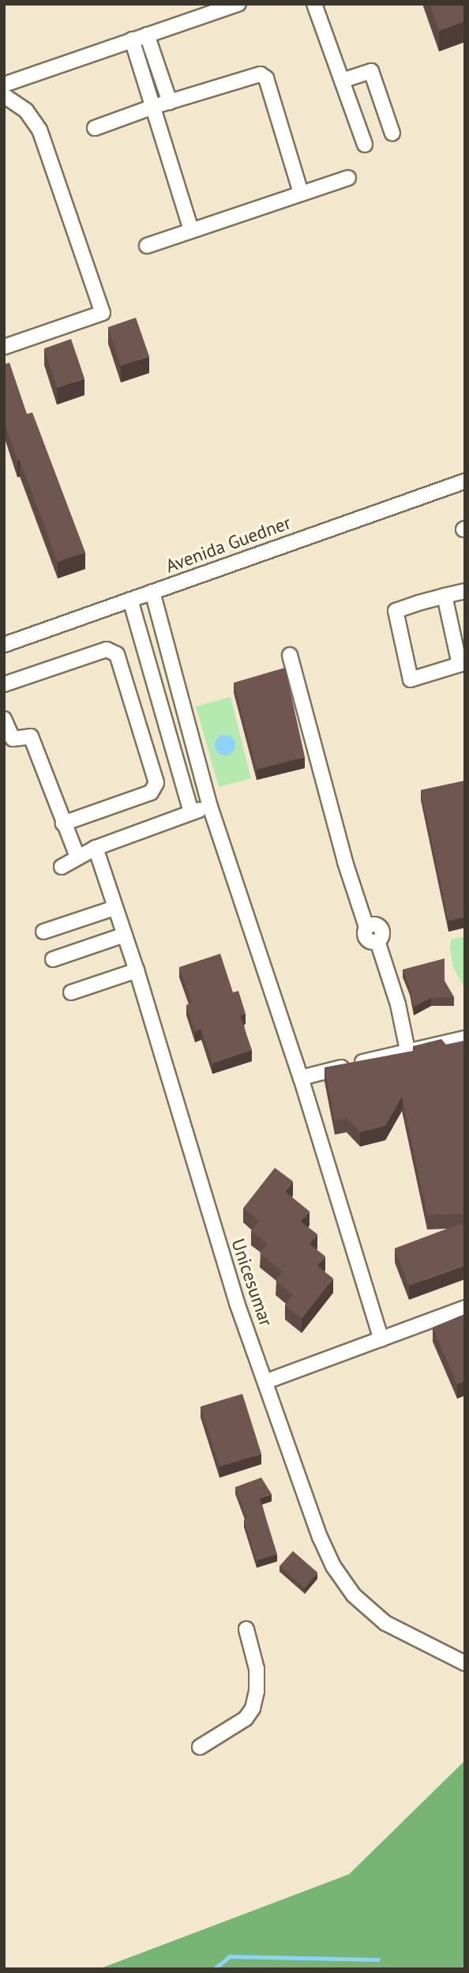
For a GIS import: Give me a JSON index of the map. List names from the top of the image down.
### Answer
{
  "streets": {
    "street": ["Avenida Guedner", "Unicesumar"]
  }
}
